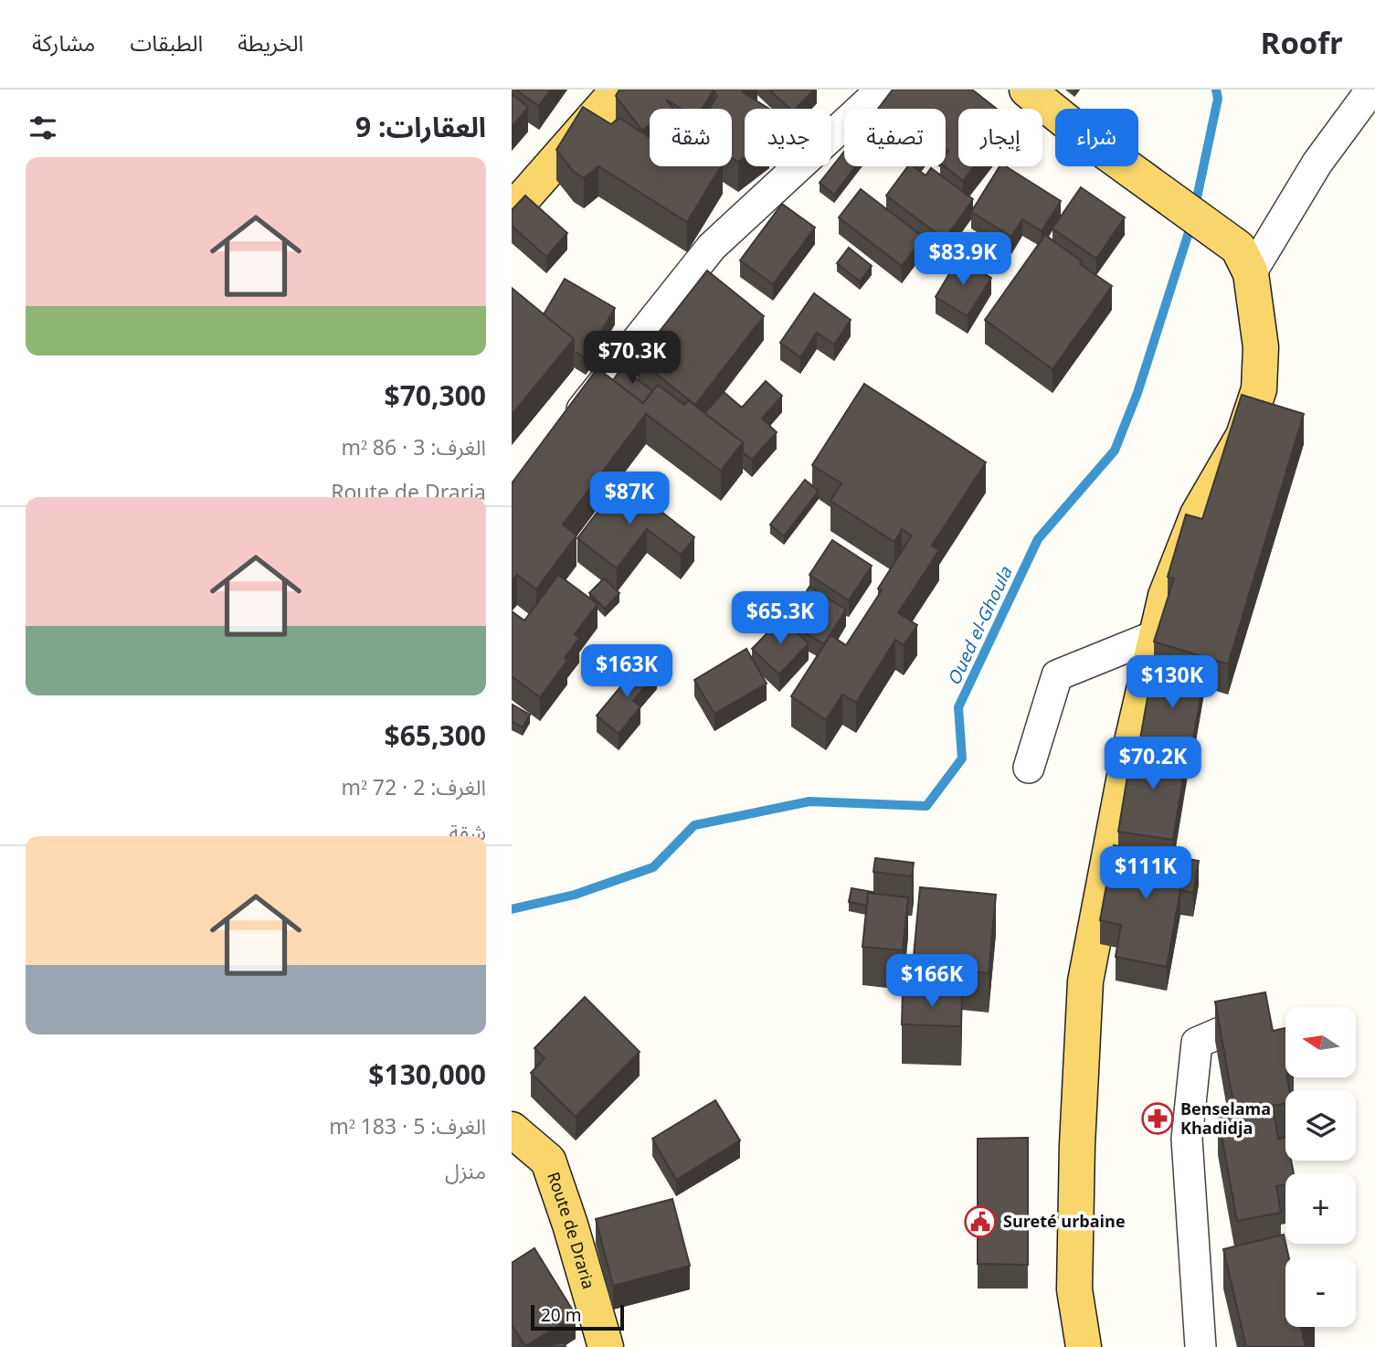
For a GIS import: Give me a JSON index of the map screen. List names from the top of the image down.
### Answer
{
  "streets": {
    "main road": ["Route de Draria"]
  },
  "water": ["Oued el-Ghoula"],
  "places": {
    "pharmacy": ["Benselama Khadidja"],
    "public building": ["Sureté urbaine"]
  },
  "scale_bar": "20 m",
  "north": "left",
  "page": {
    "header": "Roofr",
    "nav": ["الخريطة", "الطبقات", "مشاركة"],
    "heading": "العقارات: 9",
    "chip": [
      "شراء",
      "إيجار",
      "تصفية",
      "جديد",
      "شقة"
    ],
    "list": [
      {
        "name": "$70,300",
        "note": "الغرف: 3 · 86 m² · Route de Draria"
      },
      {
        "name": "$65,300",
        "note": "الغرف: 2 · 72 m² · شقة"
      },
      {
        "name": "$130,000",
        "note": "الغرف: 5 · 183 m² · منزل"
      }
    ],
    "price": [
      "$83.9K",
      "$70.3K",
      "$87K",
      "$65.3K",
      "$163K",
      "$130K",
      "$70.2K",
      "$111K",
      "$166K"
    ],
    "map_buttons": ["+", "−"],
    "scale": "20 m"
  }
}
